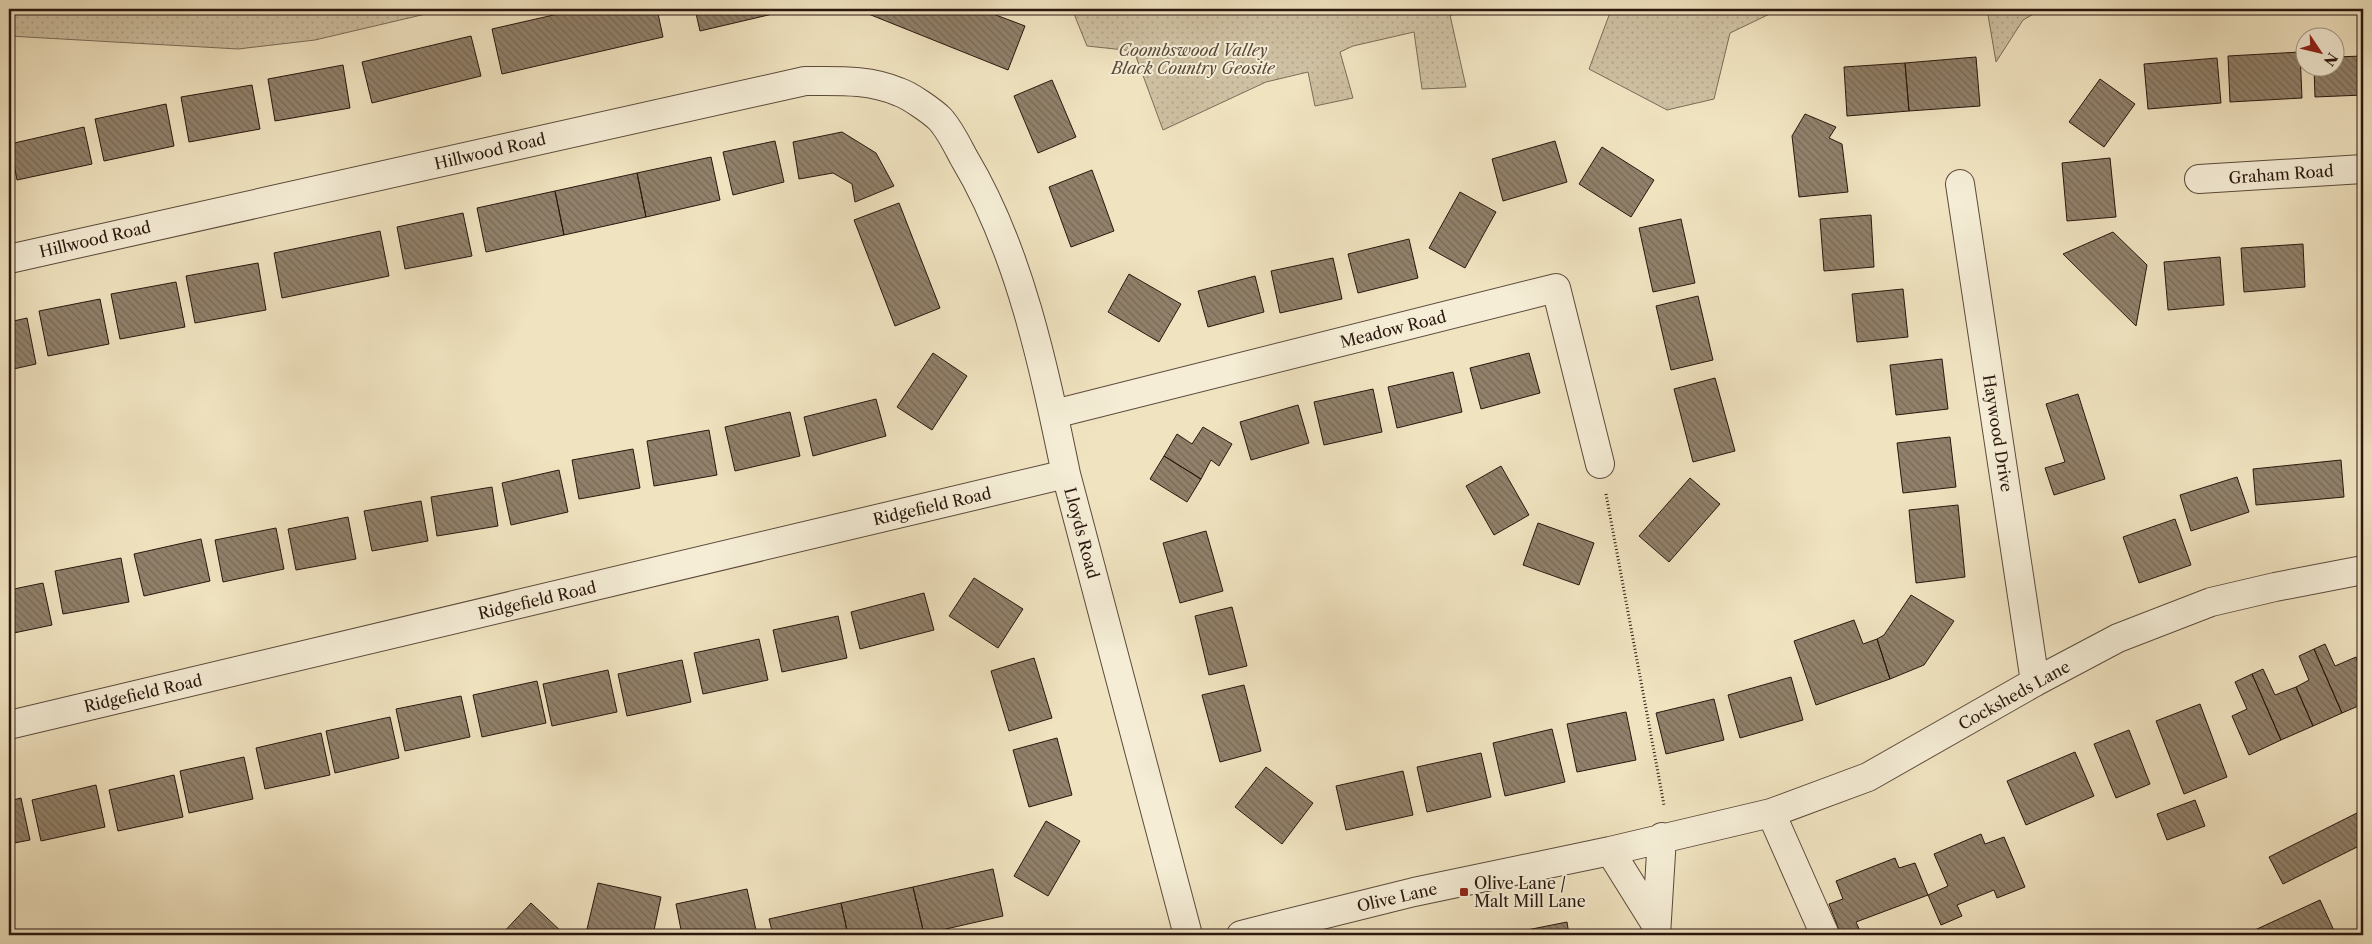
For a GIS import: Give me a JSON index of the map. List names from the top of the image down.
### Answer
{
  "streets": {
    "street": [
      "Hillwood Road",
      "Graham Road",
      "Meadow Road",
      "Haywood Drive",
      "Ridgefield Road",
      "Lloyds Road",
      "Cocksheds Lane",
      "Olive Lane"
    ]
  },
  "crossings": [
    ["Hillwood Road", "Lloyds Road"],
    ["Meadow Road", "Lloyds Road"],
    ["Haywood Drive", "Cocksheds Lane"],
    ["Ridgefield Road", "Lloyds Road"],
    ["Cocksheds Lane", "Olive Lane"]
  ],
  "parks": ["Coombswood Valley Black Country Geosite"],
  "places": {
    "transit": ["Olive Lane / Malt Mill Lane"]
  },
  "north": "bottom right"
}
